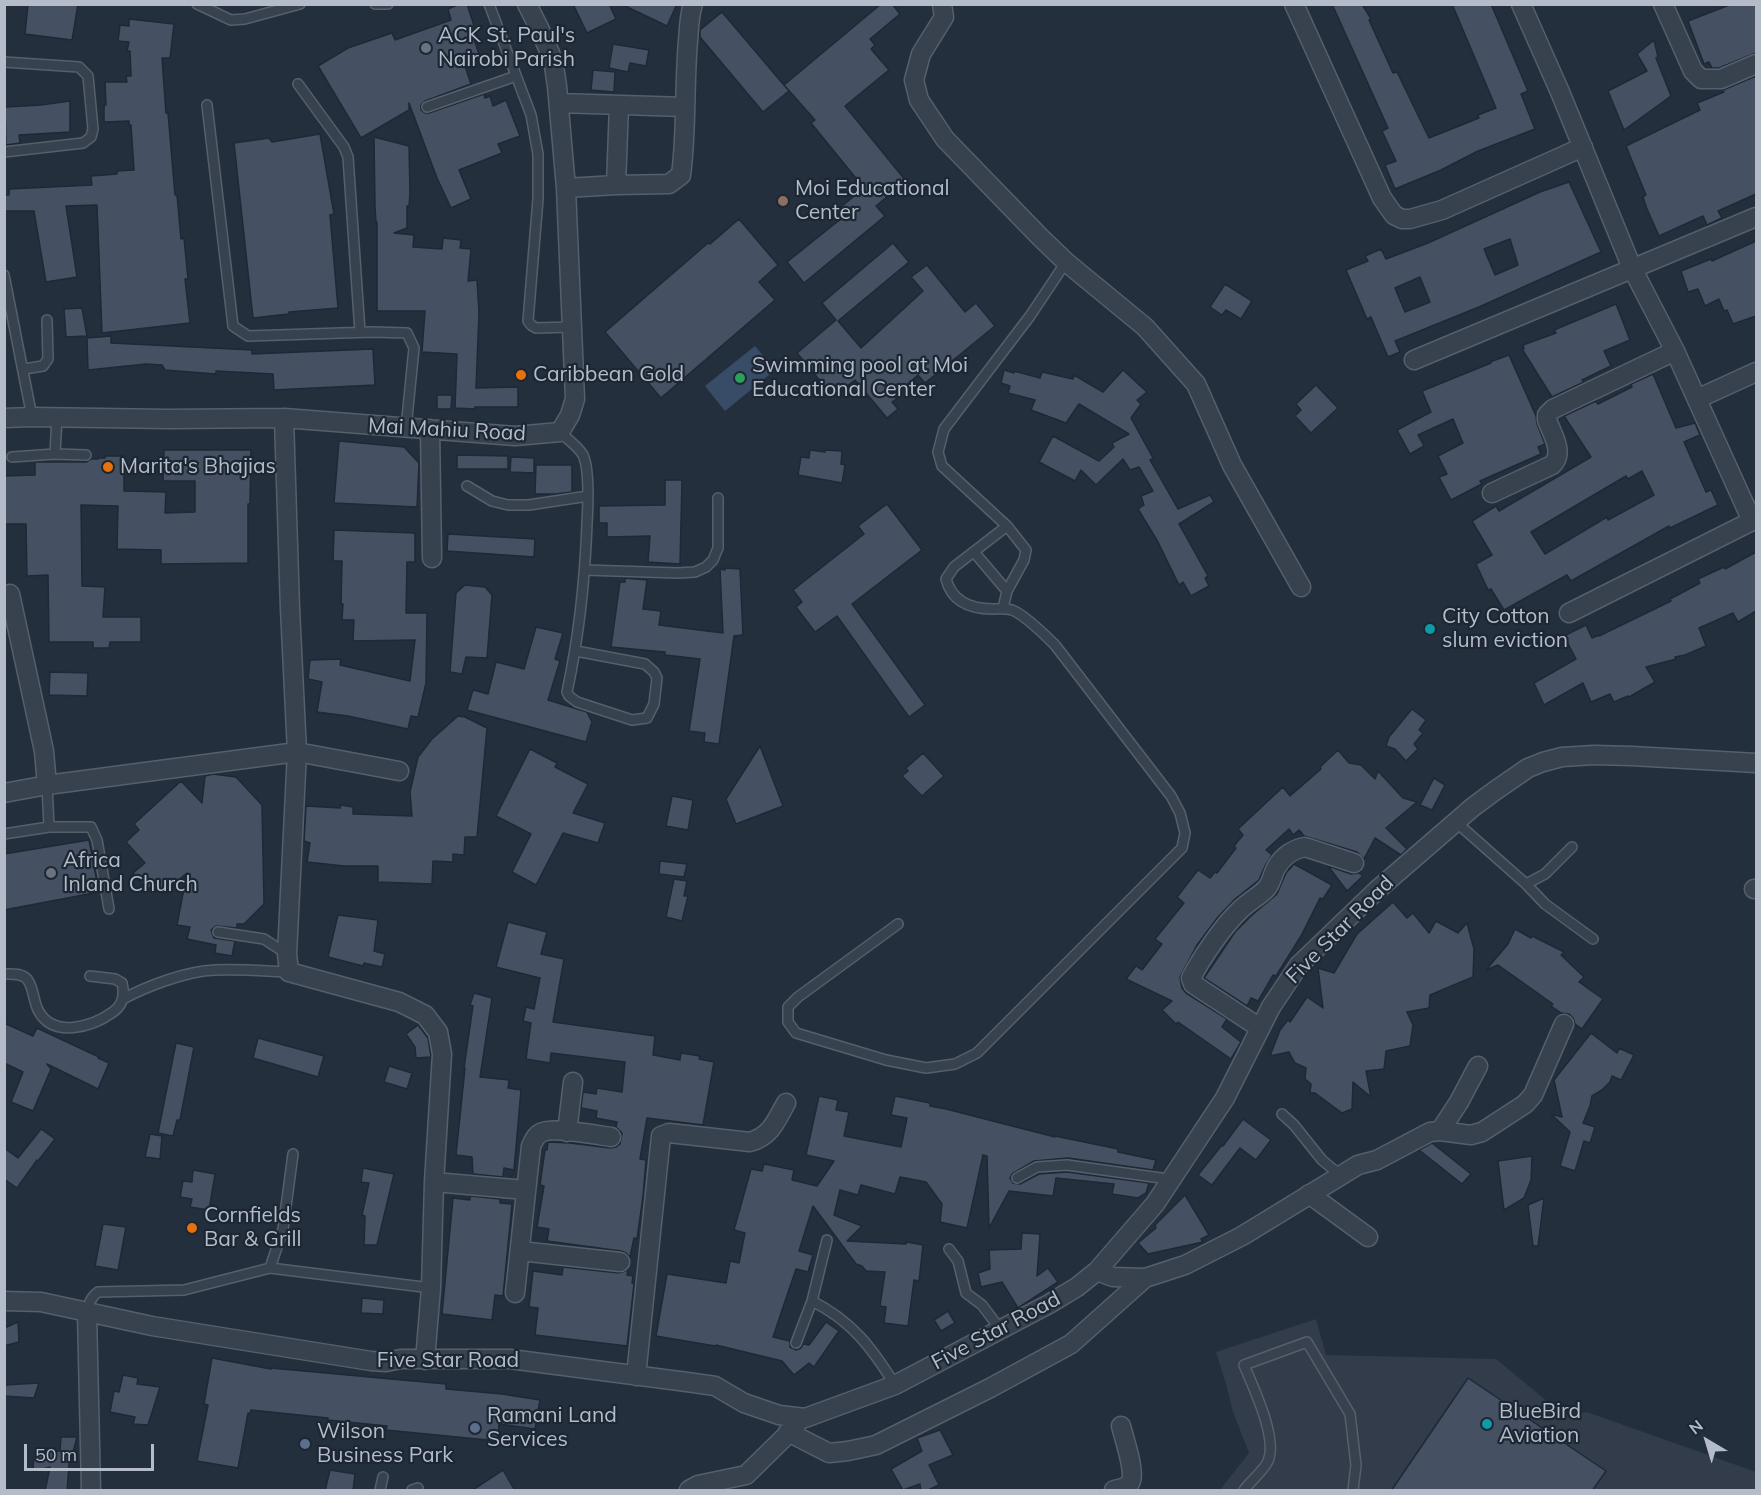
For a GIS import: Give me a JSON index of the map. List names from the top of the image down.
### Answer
{
  "streets": {
    "street": ["Mai Mahiu Road", "Five Star Road"]
  },
  "places": [
    "ACK St. Paul's Nairobi Parish",
    "Moi Educational Center",
    "Caribbean Gold",
    "Swimming pool at Moi Educational Center",
    "Marita's Bhajias",
    "City Cotton slum eviction",
    "Africa Inland Church",
    "Cornfields Bar & Grill",
    "BlueBird Aviation",
    "Ramani Land Services",
    "Wilson Business Park"
  ],
  "scale_bar": "50 m",
  "north": "top left"
}
